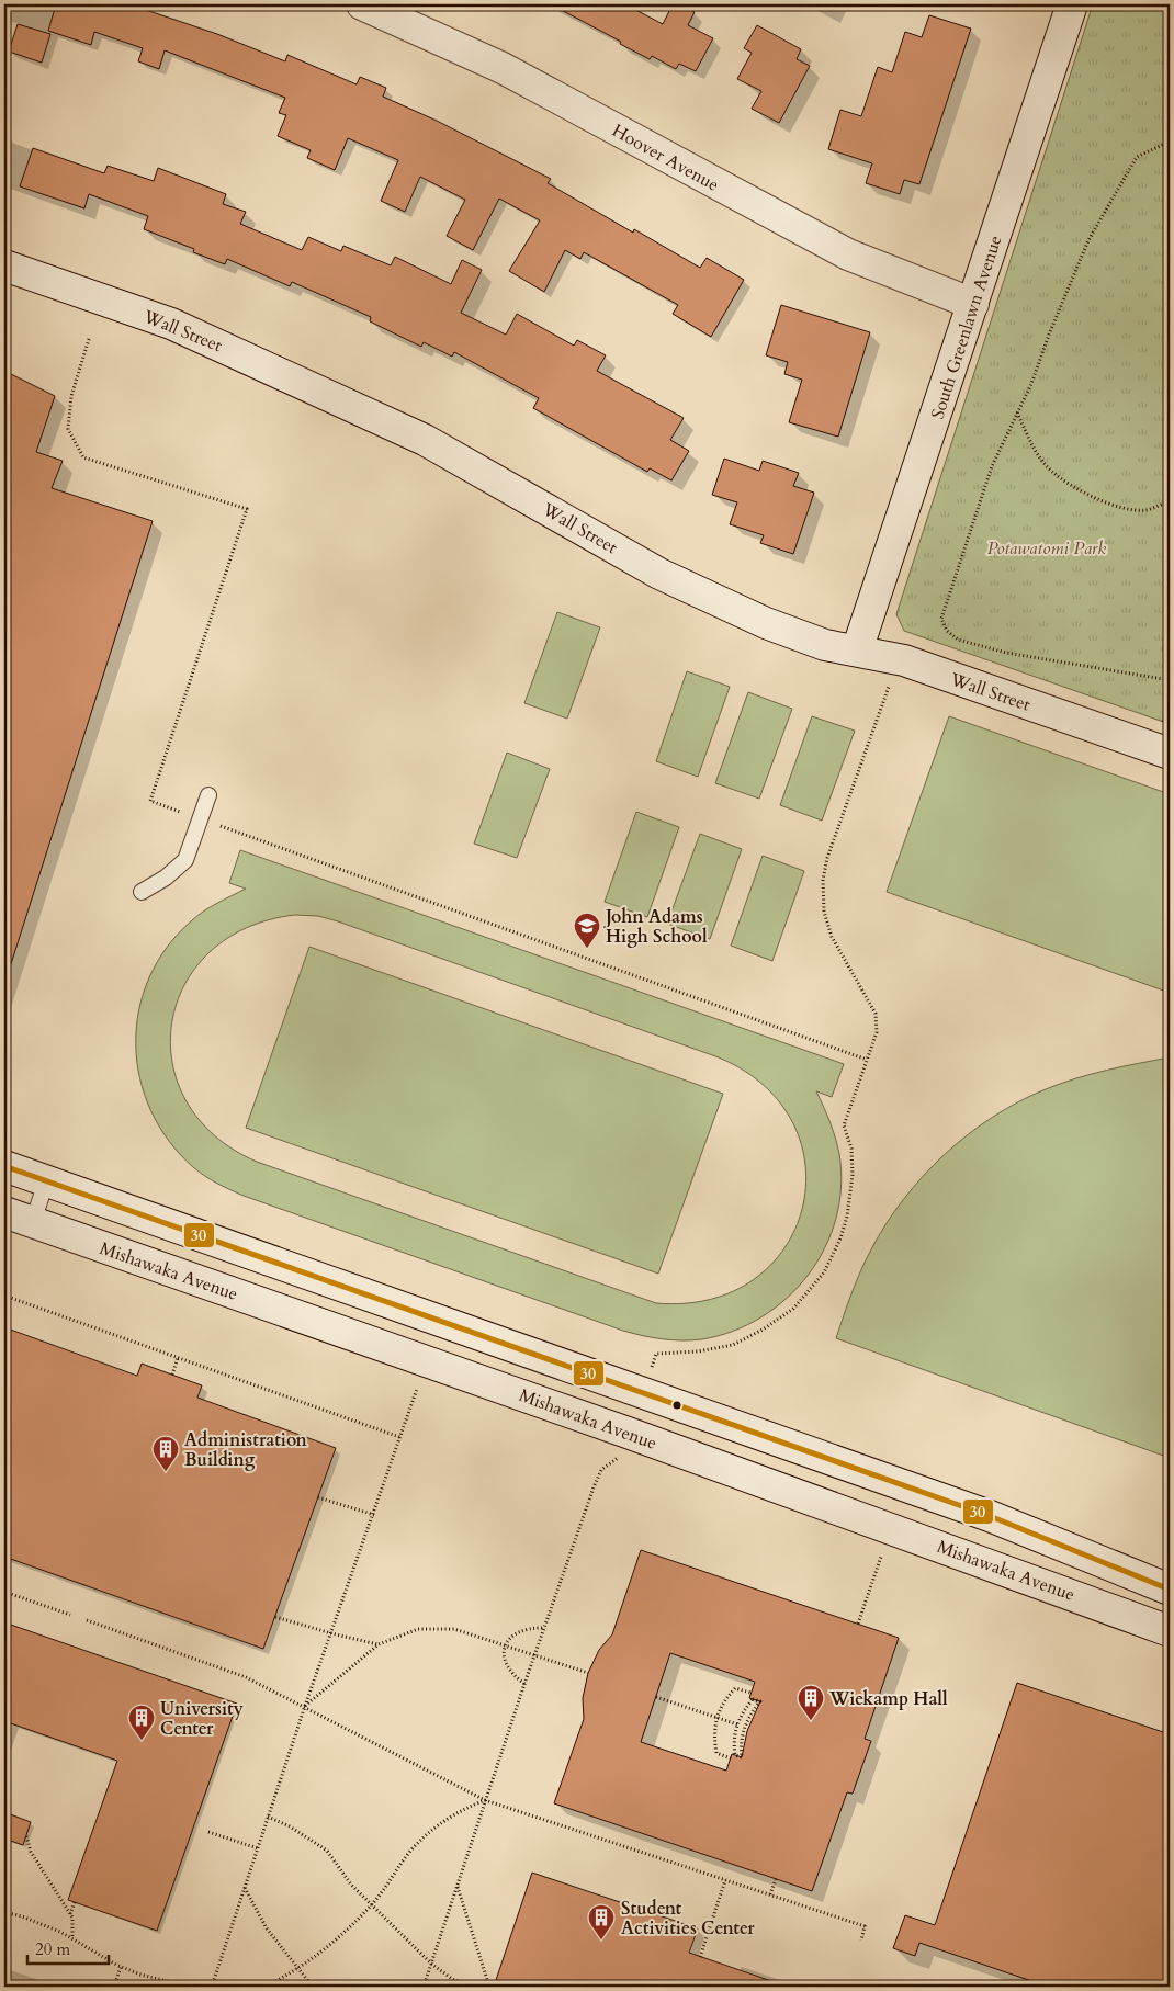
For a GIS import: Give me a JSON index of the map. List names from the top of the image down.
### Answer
{
  "streets": {
    "street": [
      "Hoover Avenue",
      "South Greenlawn Avenue",
      "Wall Street",
      "Mishawaka Avenue"
    ]
  },
  "crossings": [
    ["Hoover Avenue", "South Greenlawn Avenue"],
    ["South Greenlawn Avenue", "Wall Street"]
  ],
  "parks": ["Potawatomi Park"],
  "places": {
    "school or university": ["John Adams High School"],
    "building": [
      "Administration Building",
      "Wiekamp Hall",
      "University Center",
      "Student Activities Center"
    ]
  },
  "lines": ["transit line 30"],
  "scale_bar": "20 m"
}
